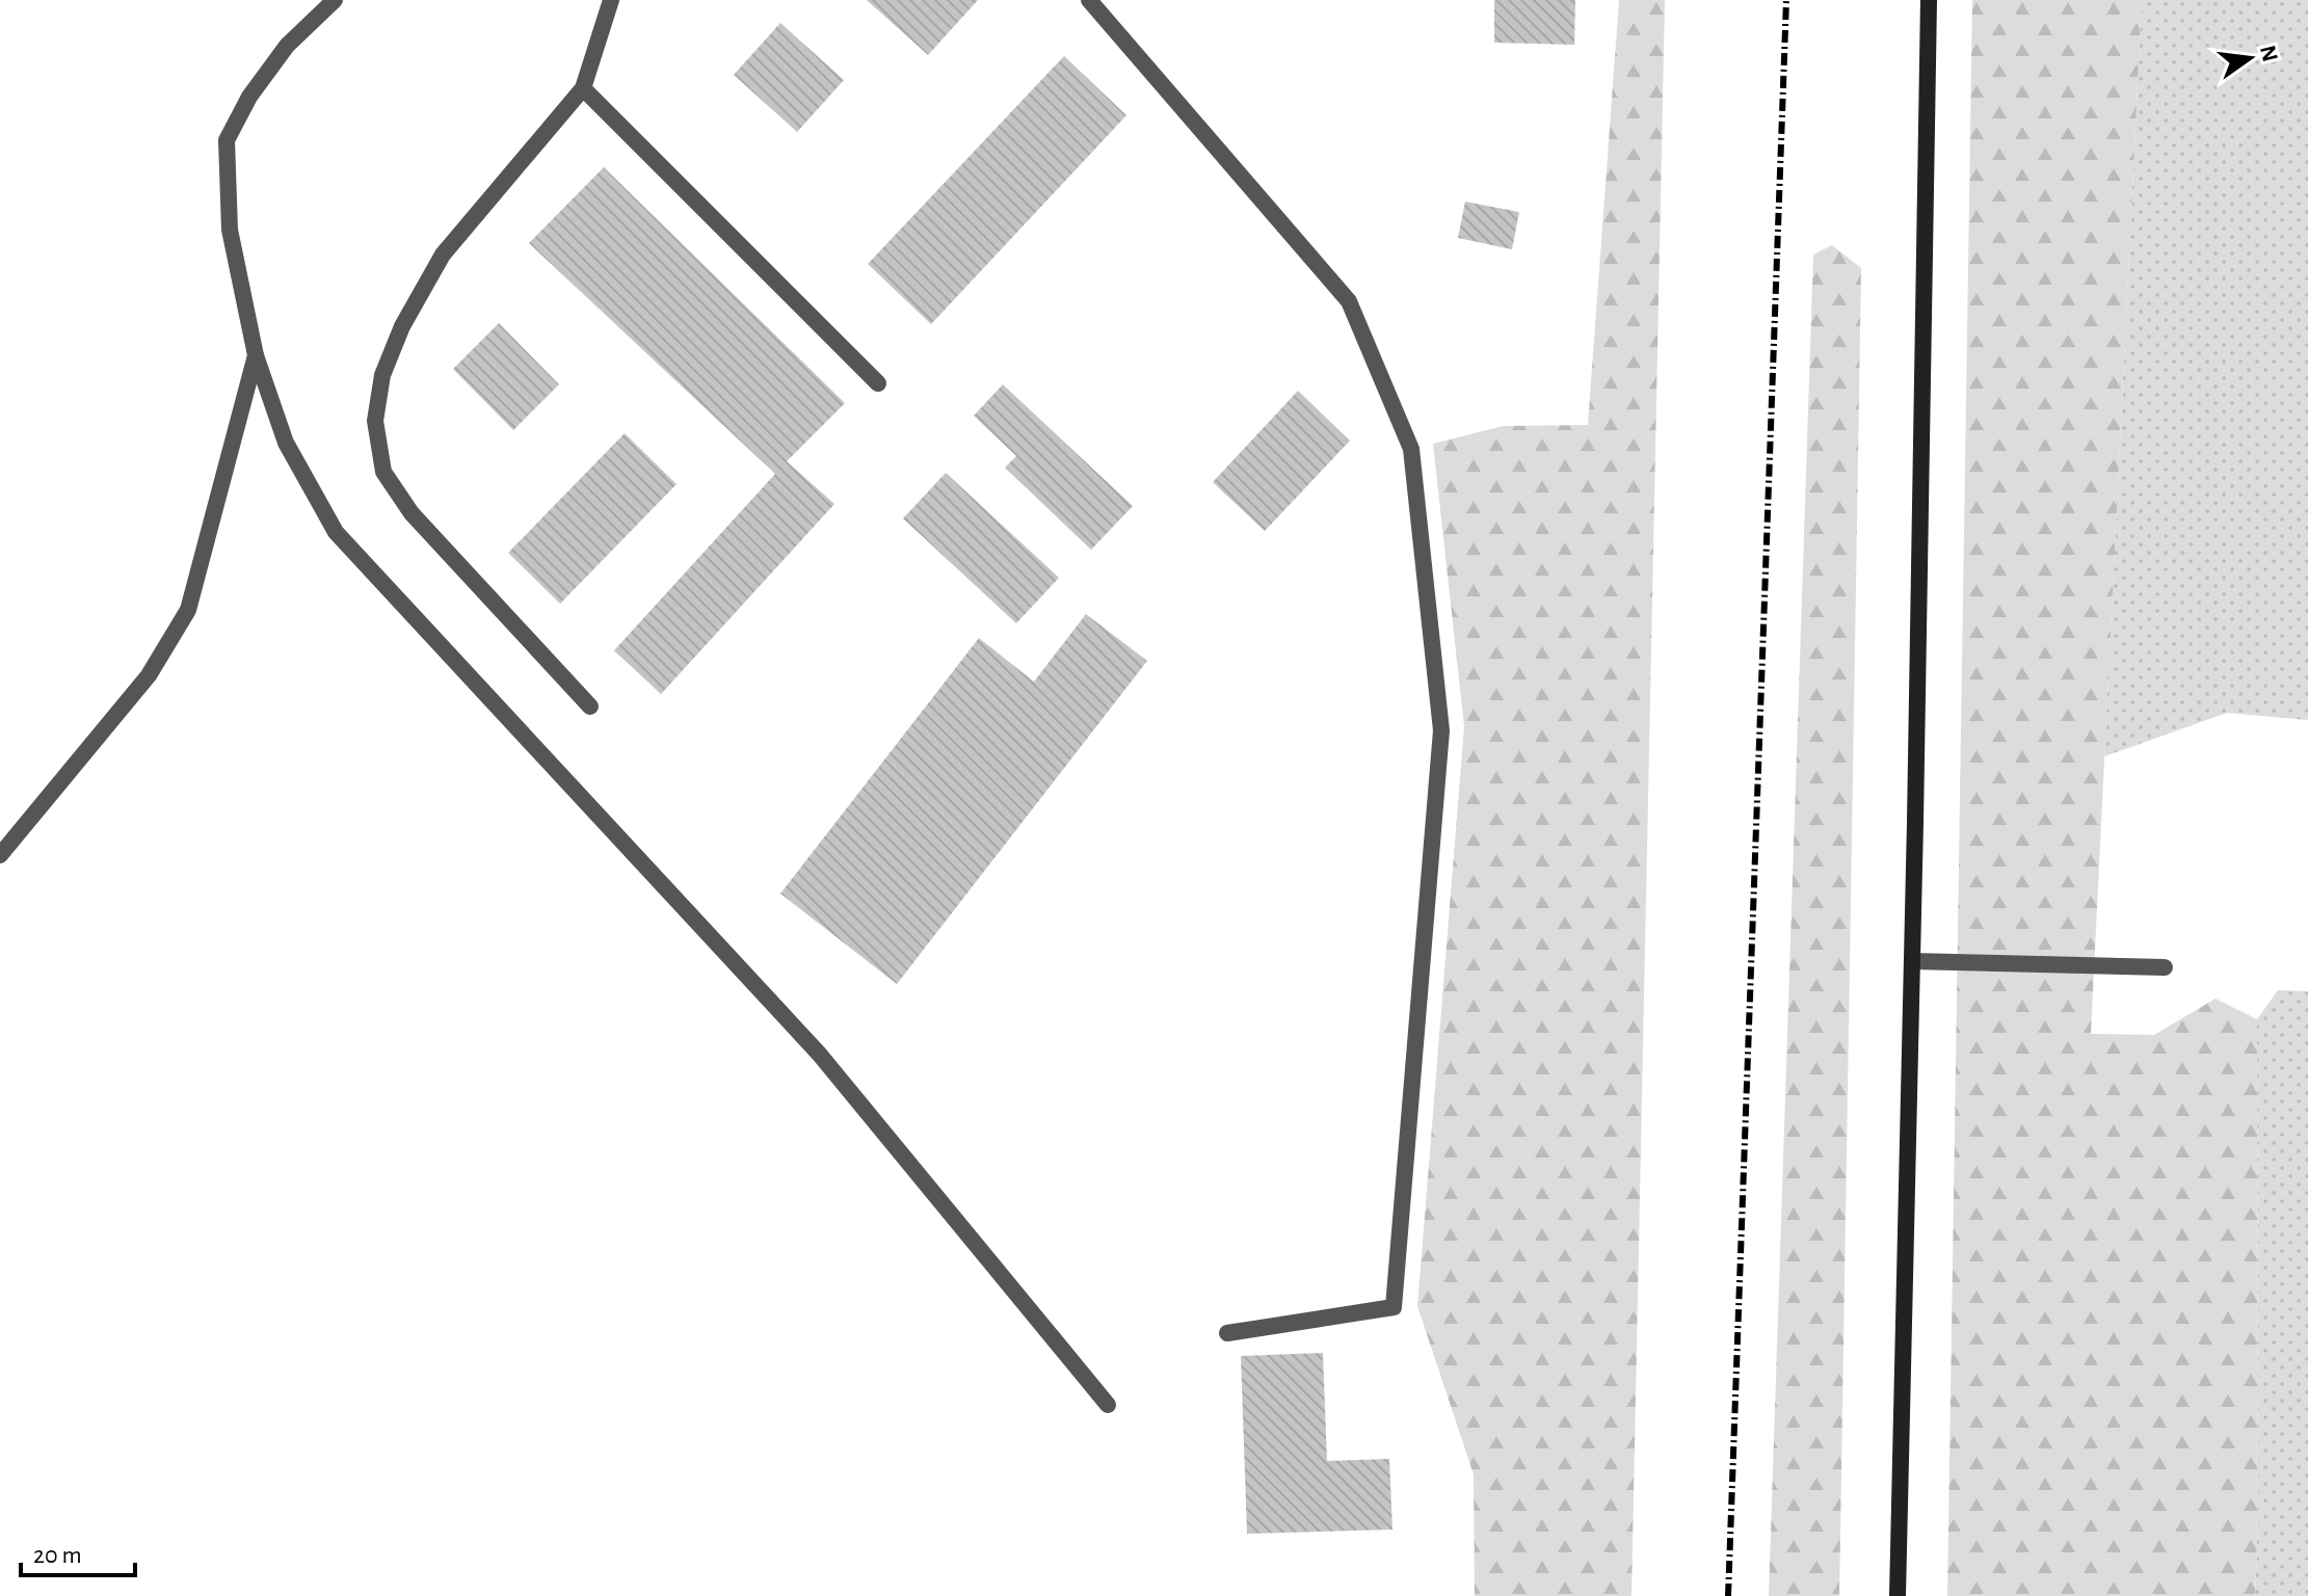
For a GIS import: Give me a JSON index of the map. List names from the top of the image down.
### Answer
{
  "scale_bar": "20 m",
  "north": "right"
}
